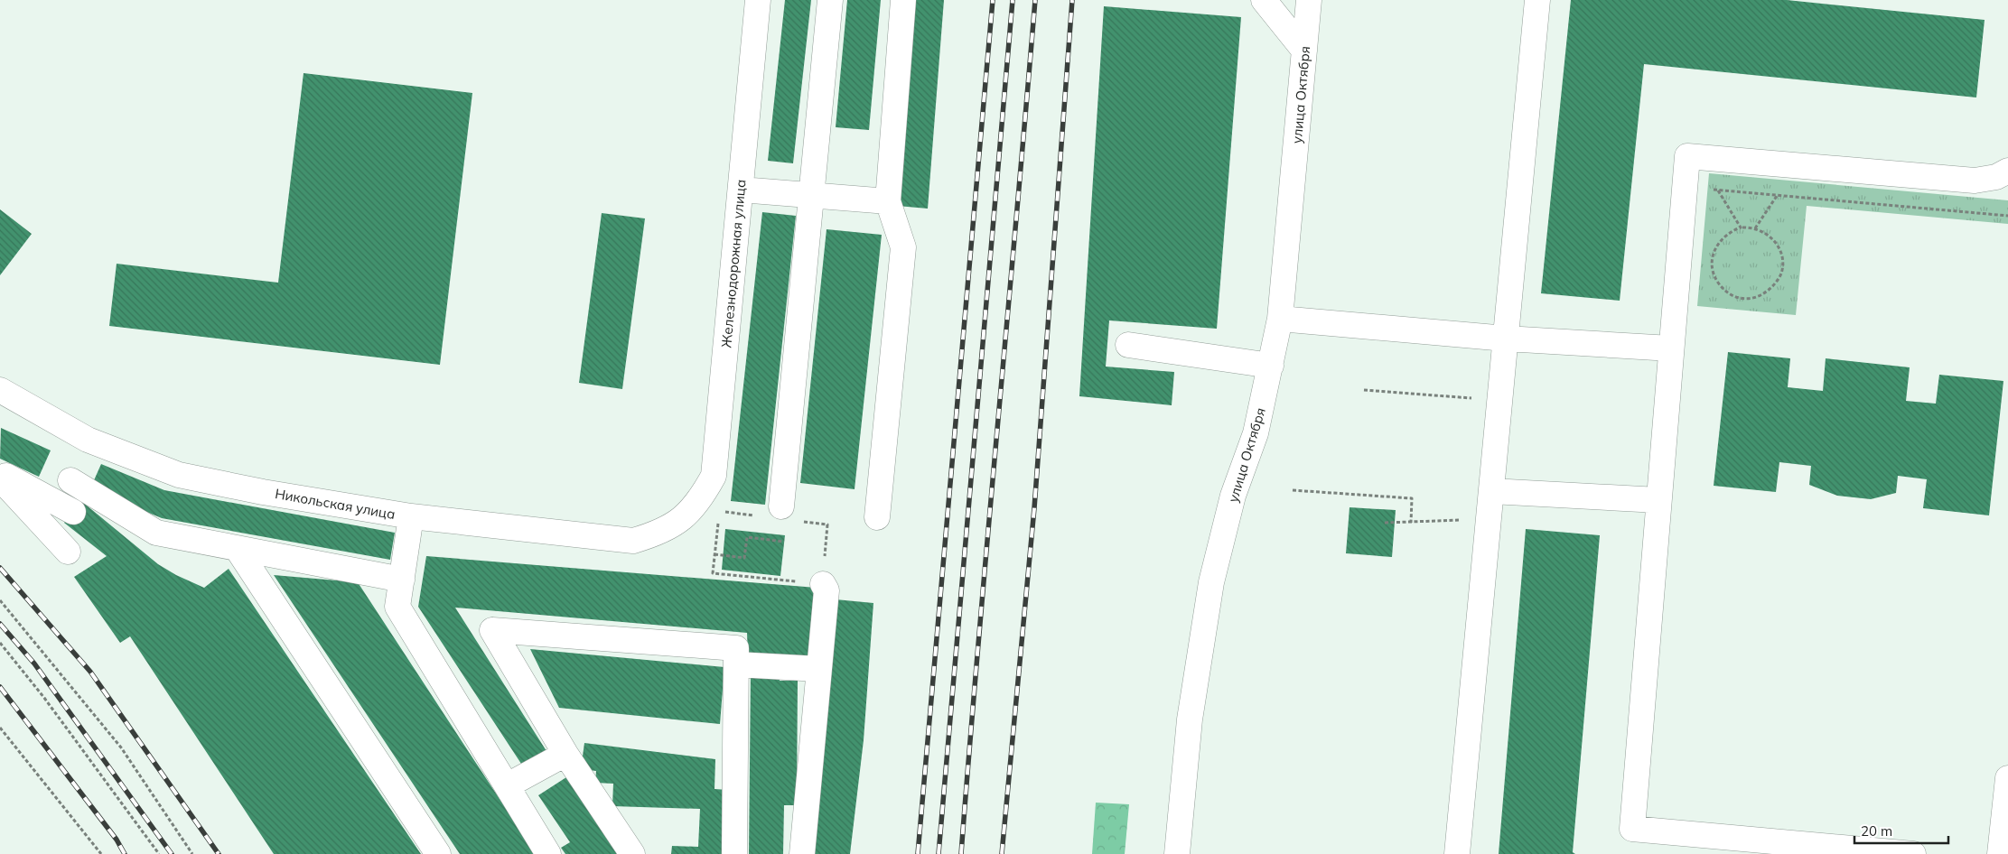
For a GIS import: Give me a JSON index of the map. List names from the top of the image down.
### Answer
{
  "streets": {
    "street": ["улица Октября", "Железнодорожная улица", "Никольская улица"]
  },
  "crossings": [
    ["Железнодорожная улица", "Никольская улица"]
  ],
  "scale_bar": "20 m"
}
